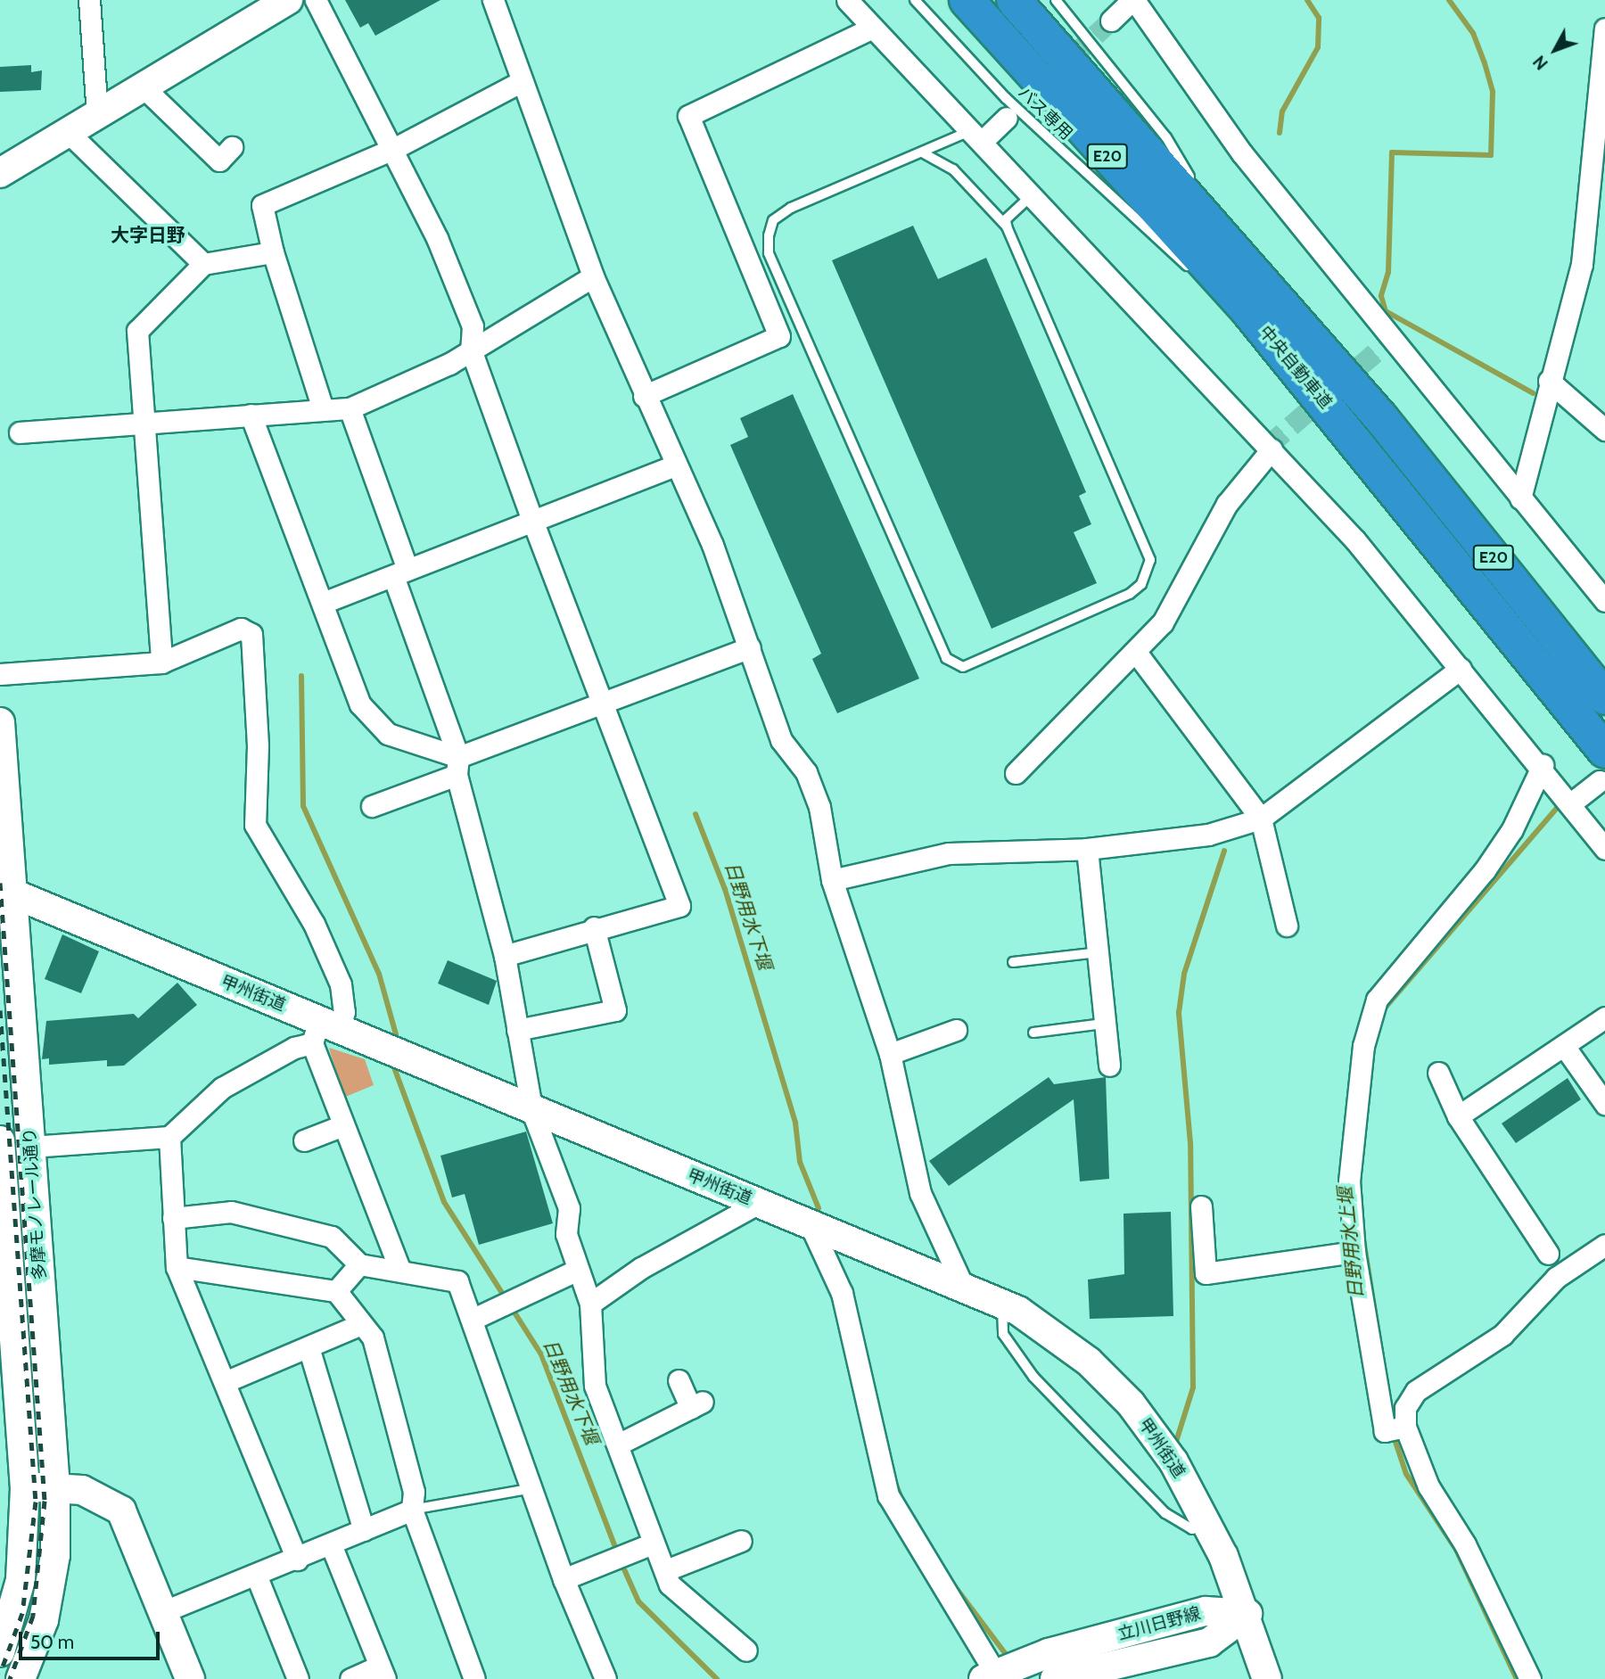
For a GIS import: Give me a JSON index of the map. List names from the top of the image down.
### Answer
{
  "streets": {
    "highway": ["E20", "中央自動車道"],
    "main road": ["甲州街道", "多摩モノレール通り", "立川日野線"],
    "lane": ["バス専用"]
  },
  "crossings": [
    ["バス専用", "中央自動車道"],
    ["甲州街道", "多摩モノレール通り"],
    ["甲州街道", "立川日野線"]
  ],
  "districts": ["大字日野"],
  "water": ["日野用水下堰", "日野用水上堰"],
  "scale_bar": "50 m",
  "north": "bottom left"
}
